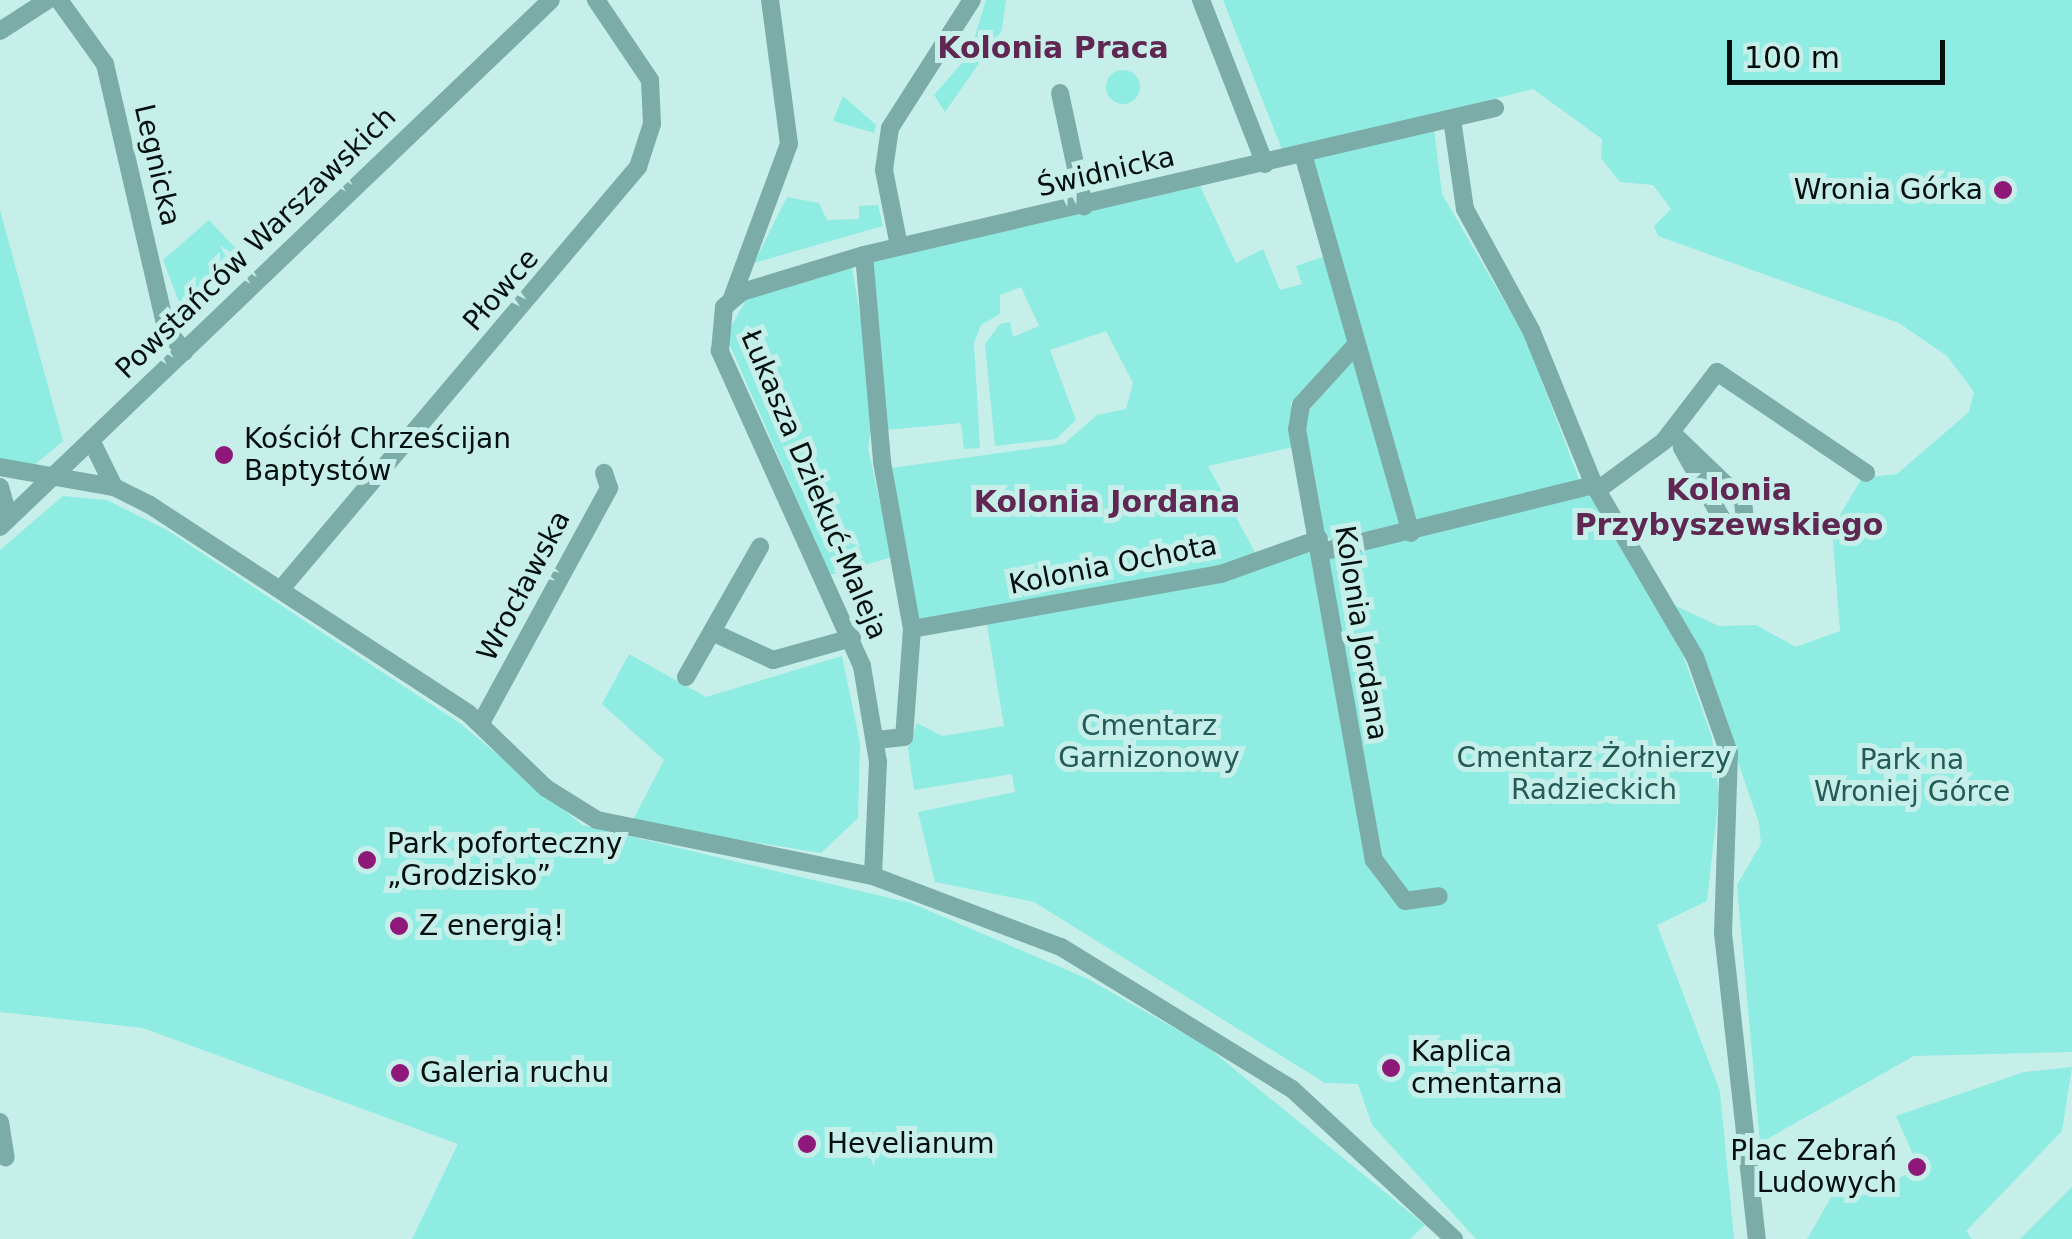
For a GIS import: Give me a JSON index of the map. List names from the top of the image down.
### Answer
{
  "streets": {
    "street": [
      "Legnicka",
      "Świdnicka",
      "Powstańców Warszawskich",
      "Płowce",
      "Łukasza Dziekuć-Maleja",
      "Kolonia Ochota",
      "Wrocławska",
      "Kolonia Jordana"
    ]
  },
  "crossings": [
    ["Legnicka", "Powstańców Warszawskich"],
    ["Świdnicka", "Łukasza Dziekuć-Maleja"],
    ["Kolonia Ochota", "Kolonia Jordana"]
  ],
  "districts": ["Kolonia Praca", "Kolonia Przybyszewskiego", "Kolonia Jordana"],
  "parks": ["Cmentarz Garnizonowy", "Cmentarz Żołnierzy Radzieckich", "Park na Wroniej Górce"],
  "places": [
    "Wronia Górka",
    "Kościół Chrześcijan Baptystów",
    "Park poforteczny „Grodzisko”",
    "Z energią!",
    "Kaplica cmentarna",
    "Galeria ruchu",
    "Hevelianum",
    "Plac Zebrań Ludowych"
  ],
  "scale_bar": "100 m"
}
